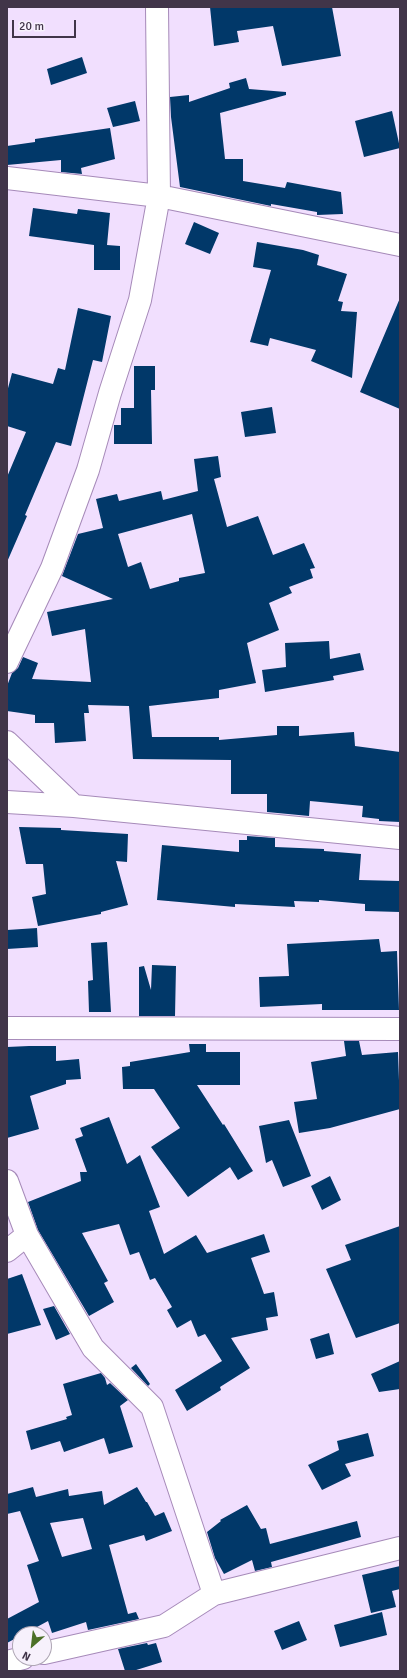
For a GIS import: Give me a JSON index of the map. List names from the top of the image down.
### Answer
{
  "scale_bar": "20 m",
  "north": "bottom left"
}
